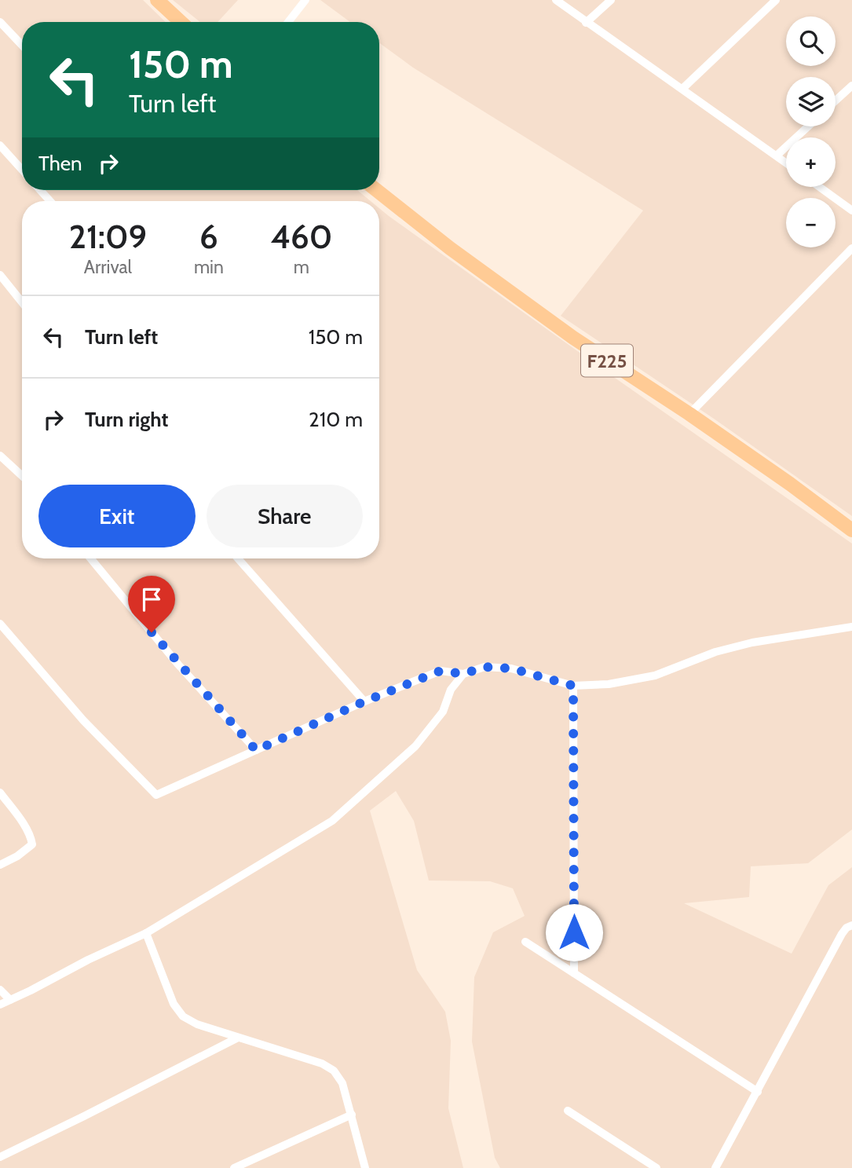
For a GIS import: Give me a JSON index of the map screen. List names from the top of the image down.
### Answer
{
  "streets": {
    "main road": ["F225"]
  },
  "page": {
    "map_buttons": ["+", "−"],
    "turn": ["150 m", "Turn left"],
    "then": "Then",
    "eta": [
      "21:09",
      "Arrival",
      "6",
      "min",
      "460",
      "m"
    ],
    "list": [
      {
        "name": "Turn left",
        "value": "150 m"
      },
      {
        "name": "Turn right",
        "value": "210 m"
      }
    ],
    "buttons": ["Exit", "Share"]
  }
}
